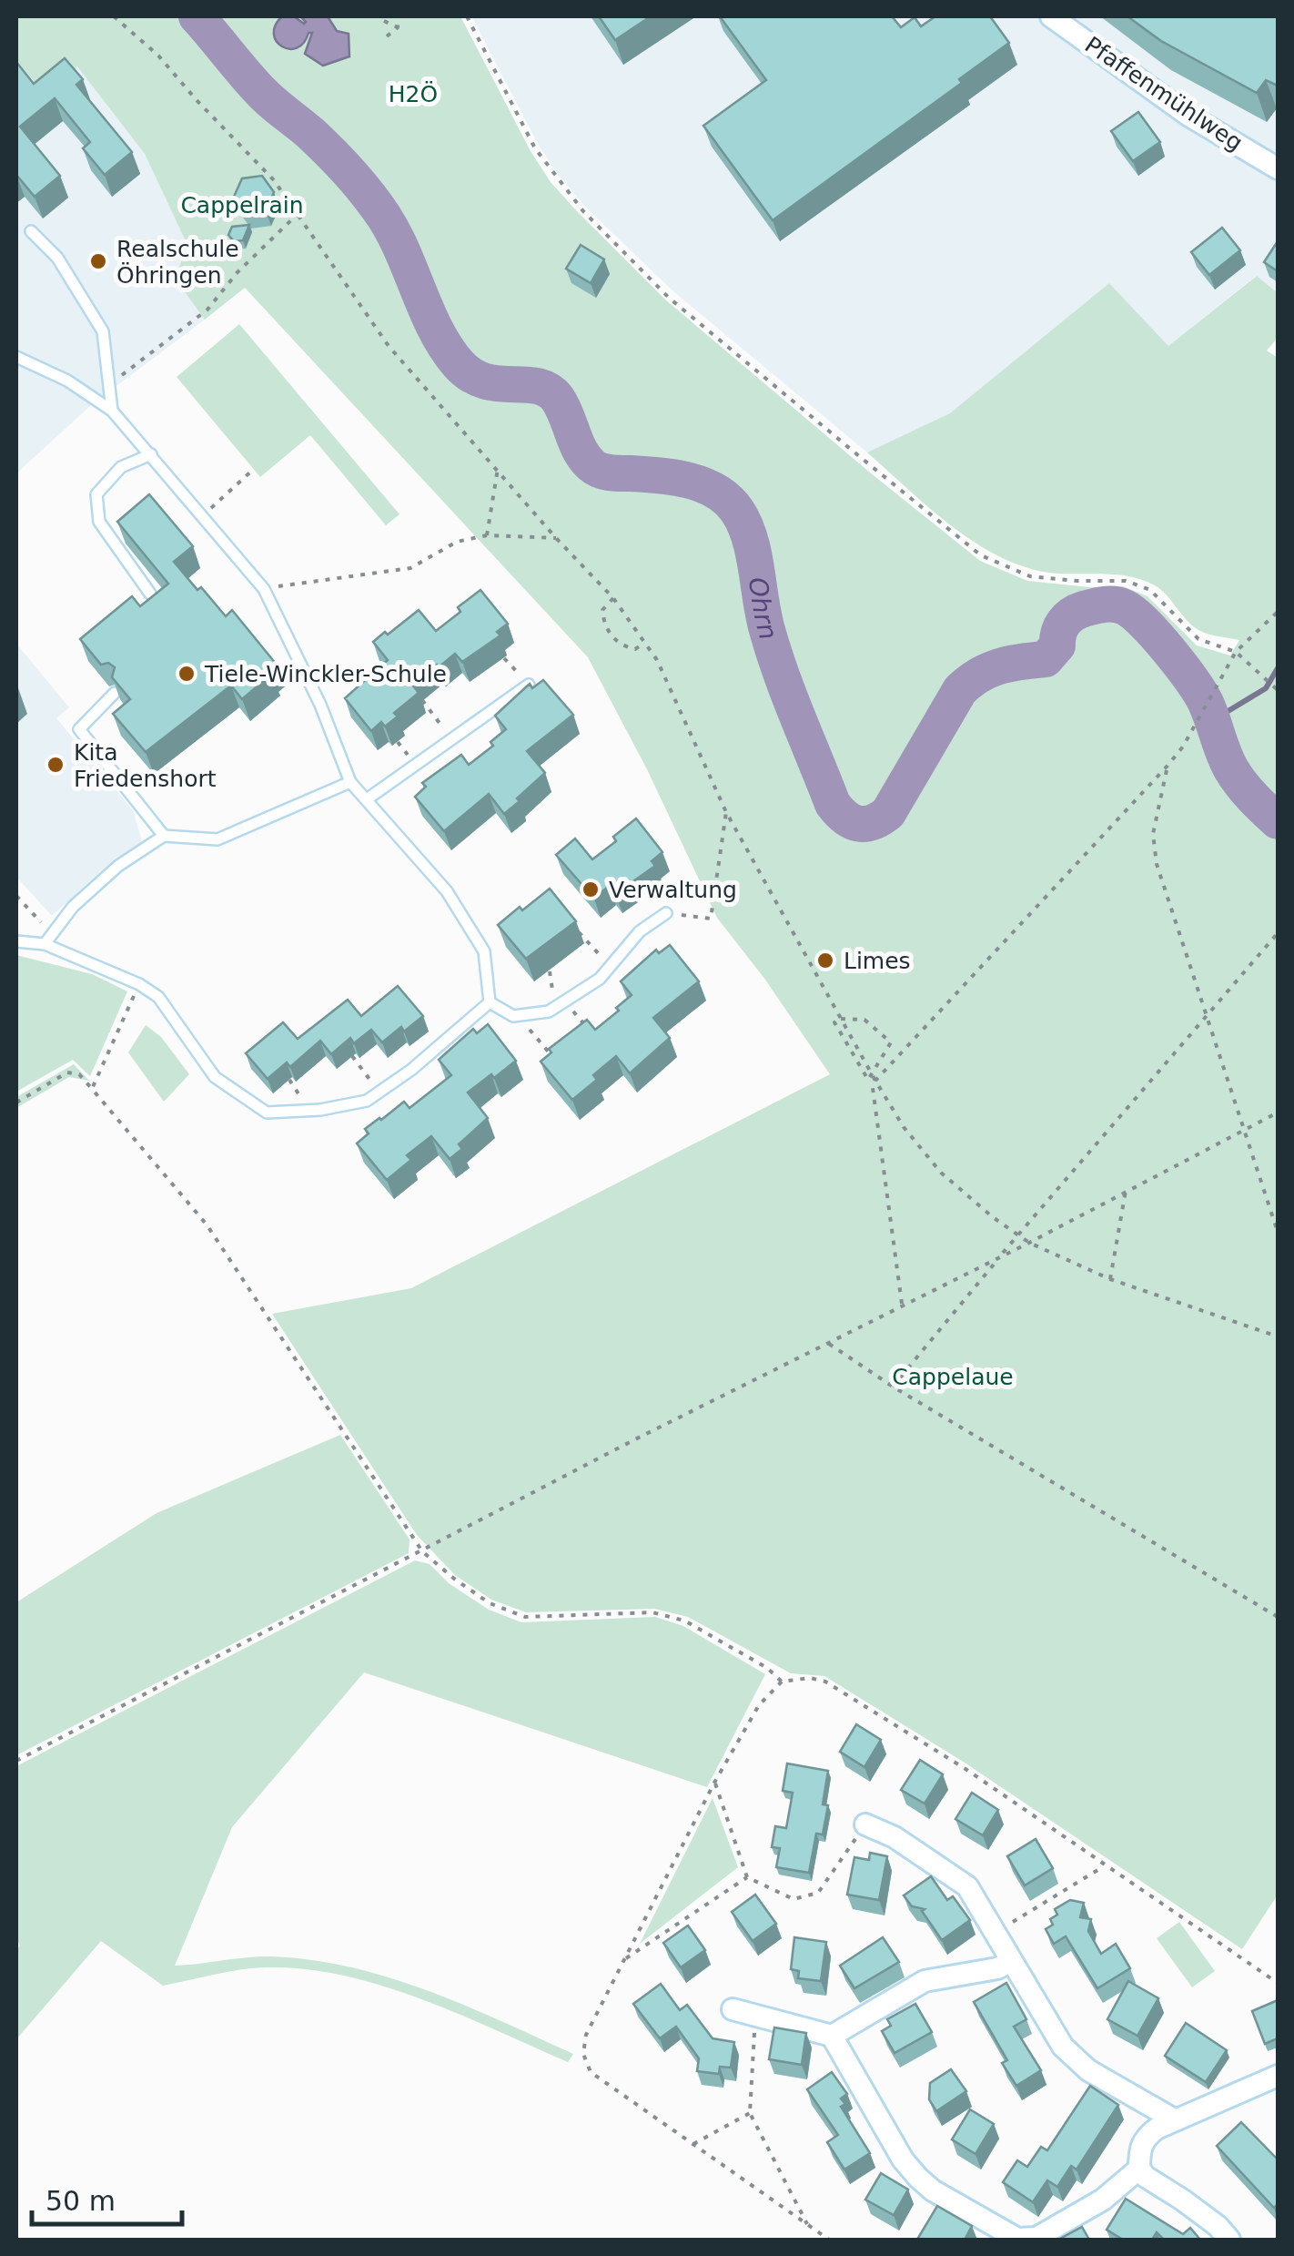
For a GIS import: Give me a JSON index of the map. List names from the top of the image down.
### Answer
{
  "streets": {
    "street": ["Pfaffenmühlweg"]
  },
  "water": ["Ohrn"],
  "parks": ["H2Ö", "Cappelrain", "Cappelaue"],
  "places": [
    "Realschule Öhringen",
    "Tiele-Winckler-Schule",
    "Kita Friedenshort",
    "Verwaltung",
    "Limes"
  ],
  "scale_bar": "50 m"
}
